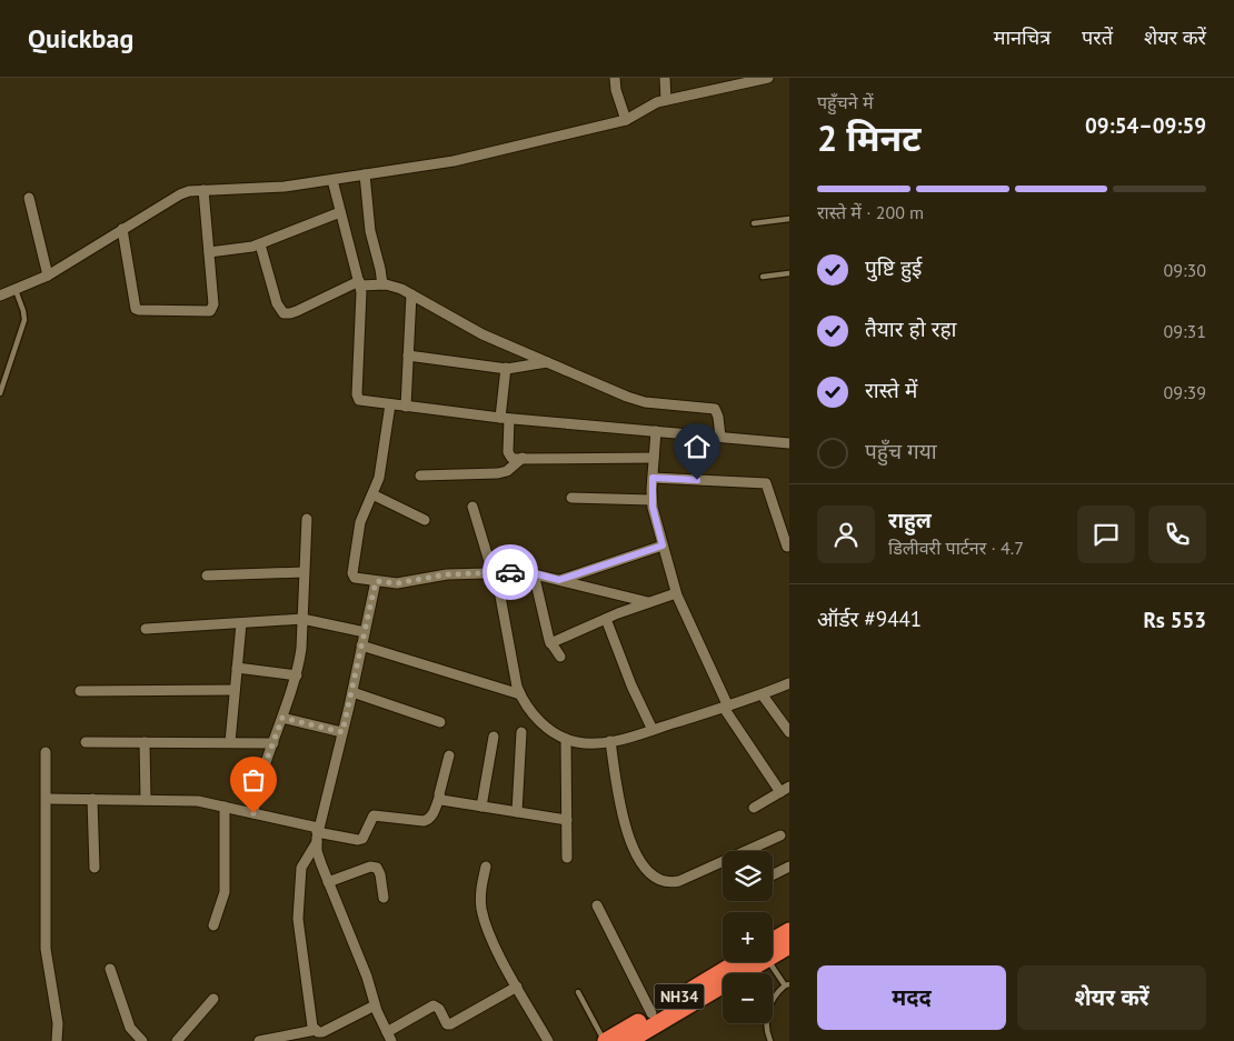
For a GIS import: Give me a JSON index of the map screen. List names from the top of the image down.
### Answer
{
  "streets": {
    "highway": ["NH34"]
  },
  "page": {
    "header": "Quickbag",
    "nav": ["मानचित्र", "परतें", "शेयर करें"],
    "heading": ["2 मिनट", "पहुँचने में", "09:54–09:59"],
    "panel": [
      "राहुल",
      "डिलीवरी पार्टनर · 4.7",
      "ऑर्डर #9441",
      "Rs 553"
    ],
    "bar": "रास्ते में · 200 m",
    "list": [
      ["पुष्टि हुई", "09:30"],
      ["तैयार हो रहा", "09:31"],
      ["रास्ते में", "09:39"],
      "पहुँच गया"
    ],
    "map_buttons": ["+", "−"],
    "buttons": ["मदद", "शेयर करें"]
  }
}
